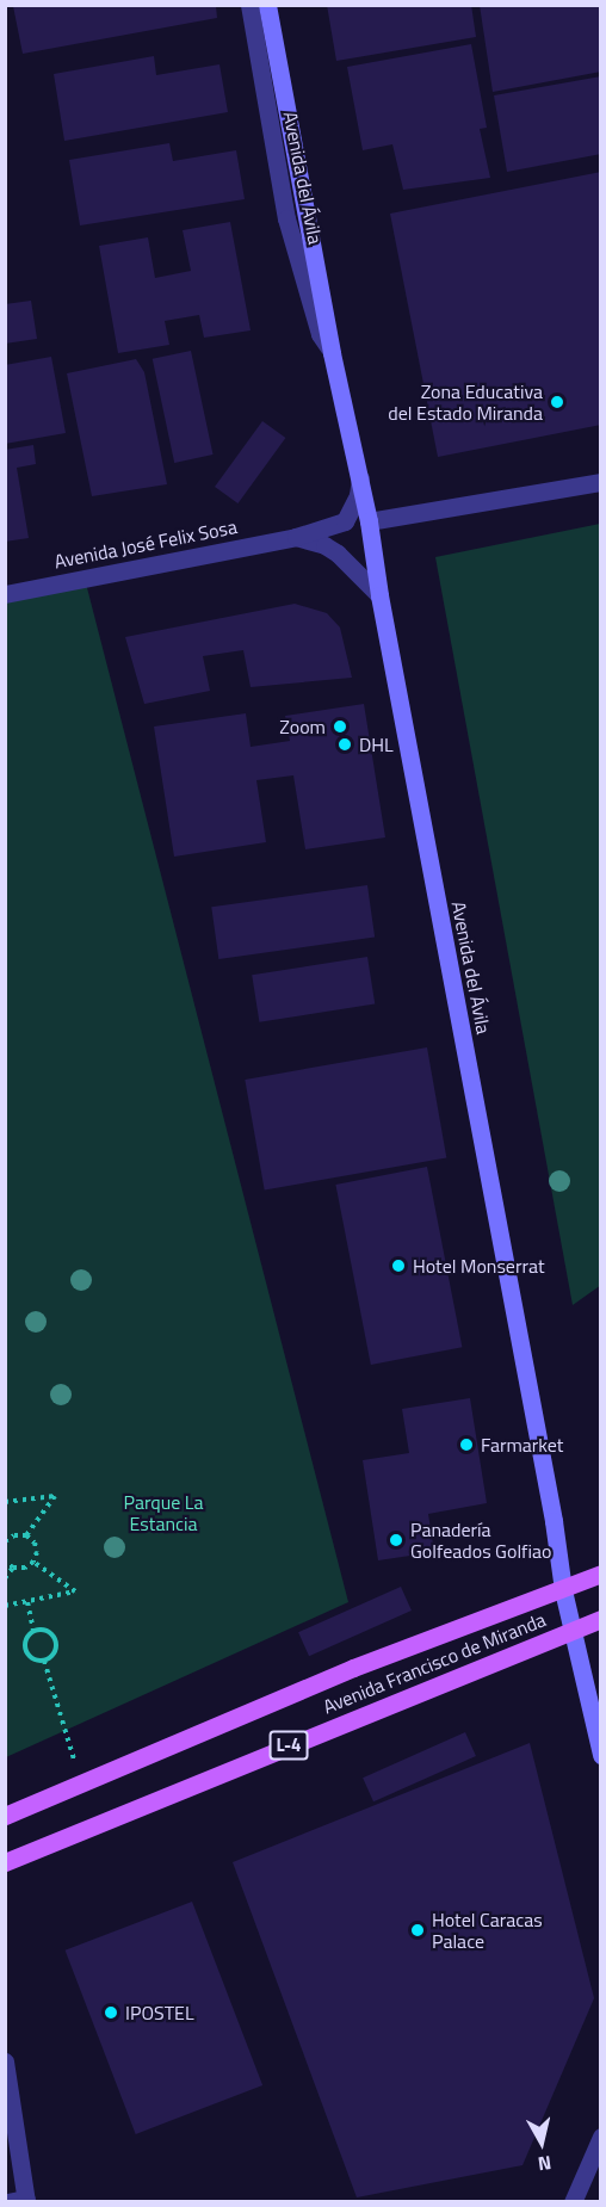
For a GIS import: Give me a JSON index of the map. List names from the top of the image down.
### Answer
{
  "streets": {
    "main road": ["Avenida del Ávila", "Avenida Francisco de Miranda", "L-4"],
    "street": ["Avenida José Felix Sosa"]
  },
  "crossings": [
    ["Avenida del Ávila", "Avenida José Felix Sosa"],
    ["Avenida del Ávila", "Avenida Francisco de Miranda"]
  ],
  "parks": ["Parque La Estancia"],
  "places": [
    "Zona Educativa del Estado Miranda",
    "Zoom",
    "DHL",
    "Hotel Monserrat",
    "Farmarket",
    "Panadería Golfeados Golfiao",
    "Hotel Caracas Palace",
    "IPOSTEL"
  ],
  "north": "bottom"
}
